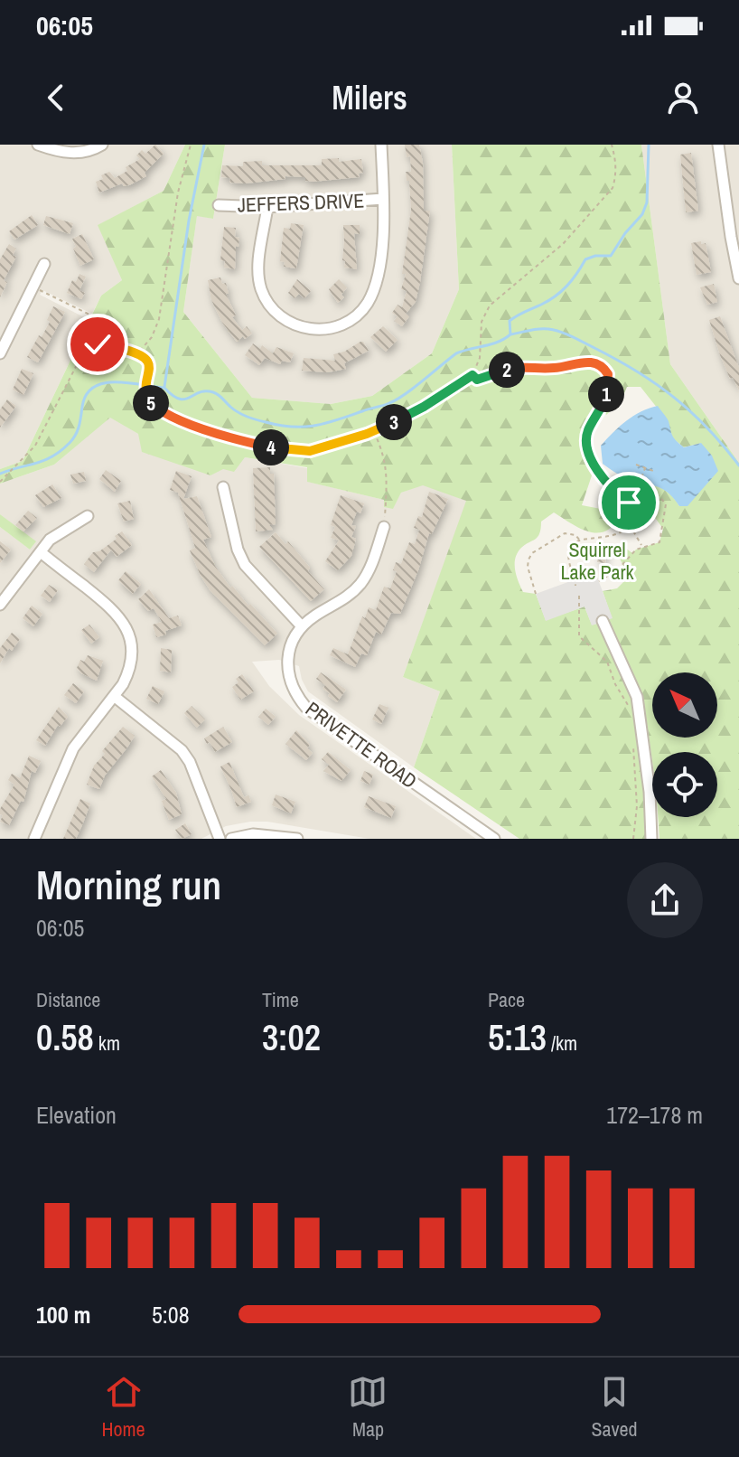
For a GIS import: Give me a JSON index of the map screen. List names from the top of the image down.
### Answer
{
  "streets": {
    "street": ["JEFFERS DRIVE", "PRIVETTE ROAD"]
  },
  "parks": ["Squirrel Lake Park"],
  "north": "top left",
  "page": {
    "status": "06:05",
    "header": "Milers",
    "pins": [
      "2",
      "1",
      "5",
      "3",
      "4"
    ],
    "heading": ["Morning run", "06:05"],
    "stats": [
      ["Distance", "0.58 km"],
      ["Time", "3:02"],
      ["Pace", "5:13 /km"]
    ],
    "chart": ["Elevation", "172–178 m"],
    "list": [
      {
        "name": "100 m",
        "note": "5:08"
      }
    ],
    "tabs": ["Home", "Map", "Saved"]
  }
}
